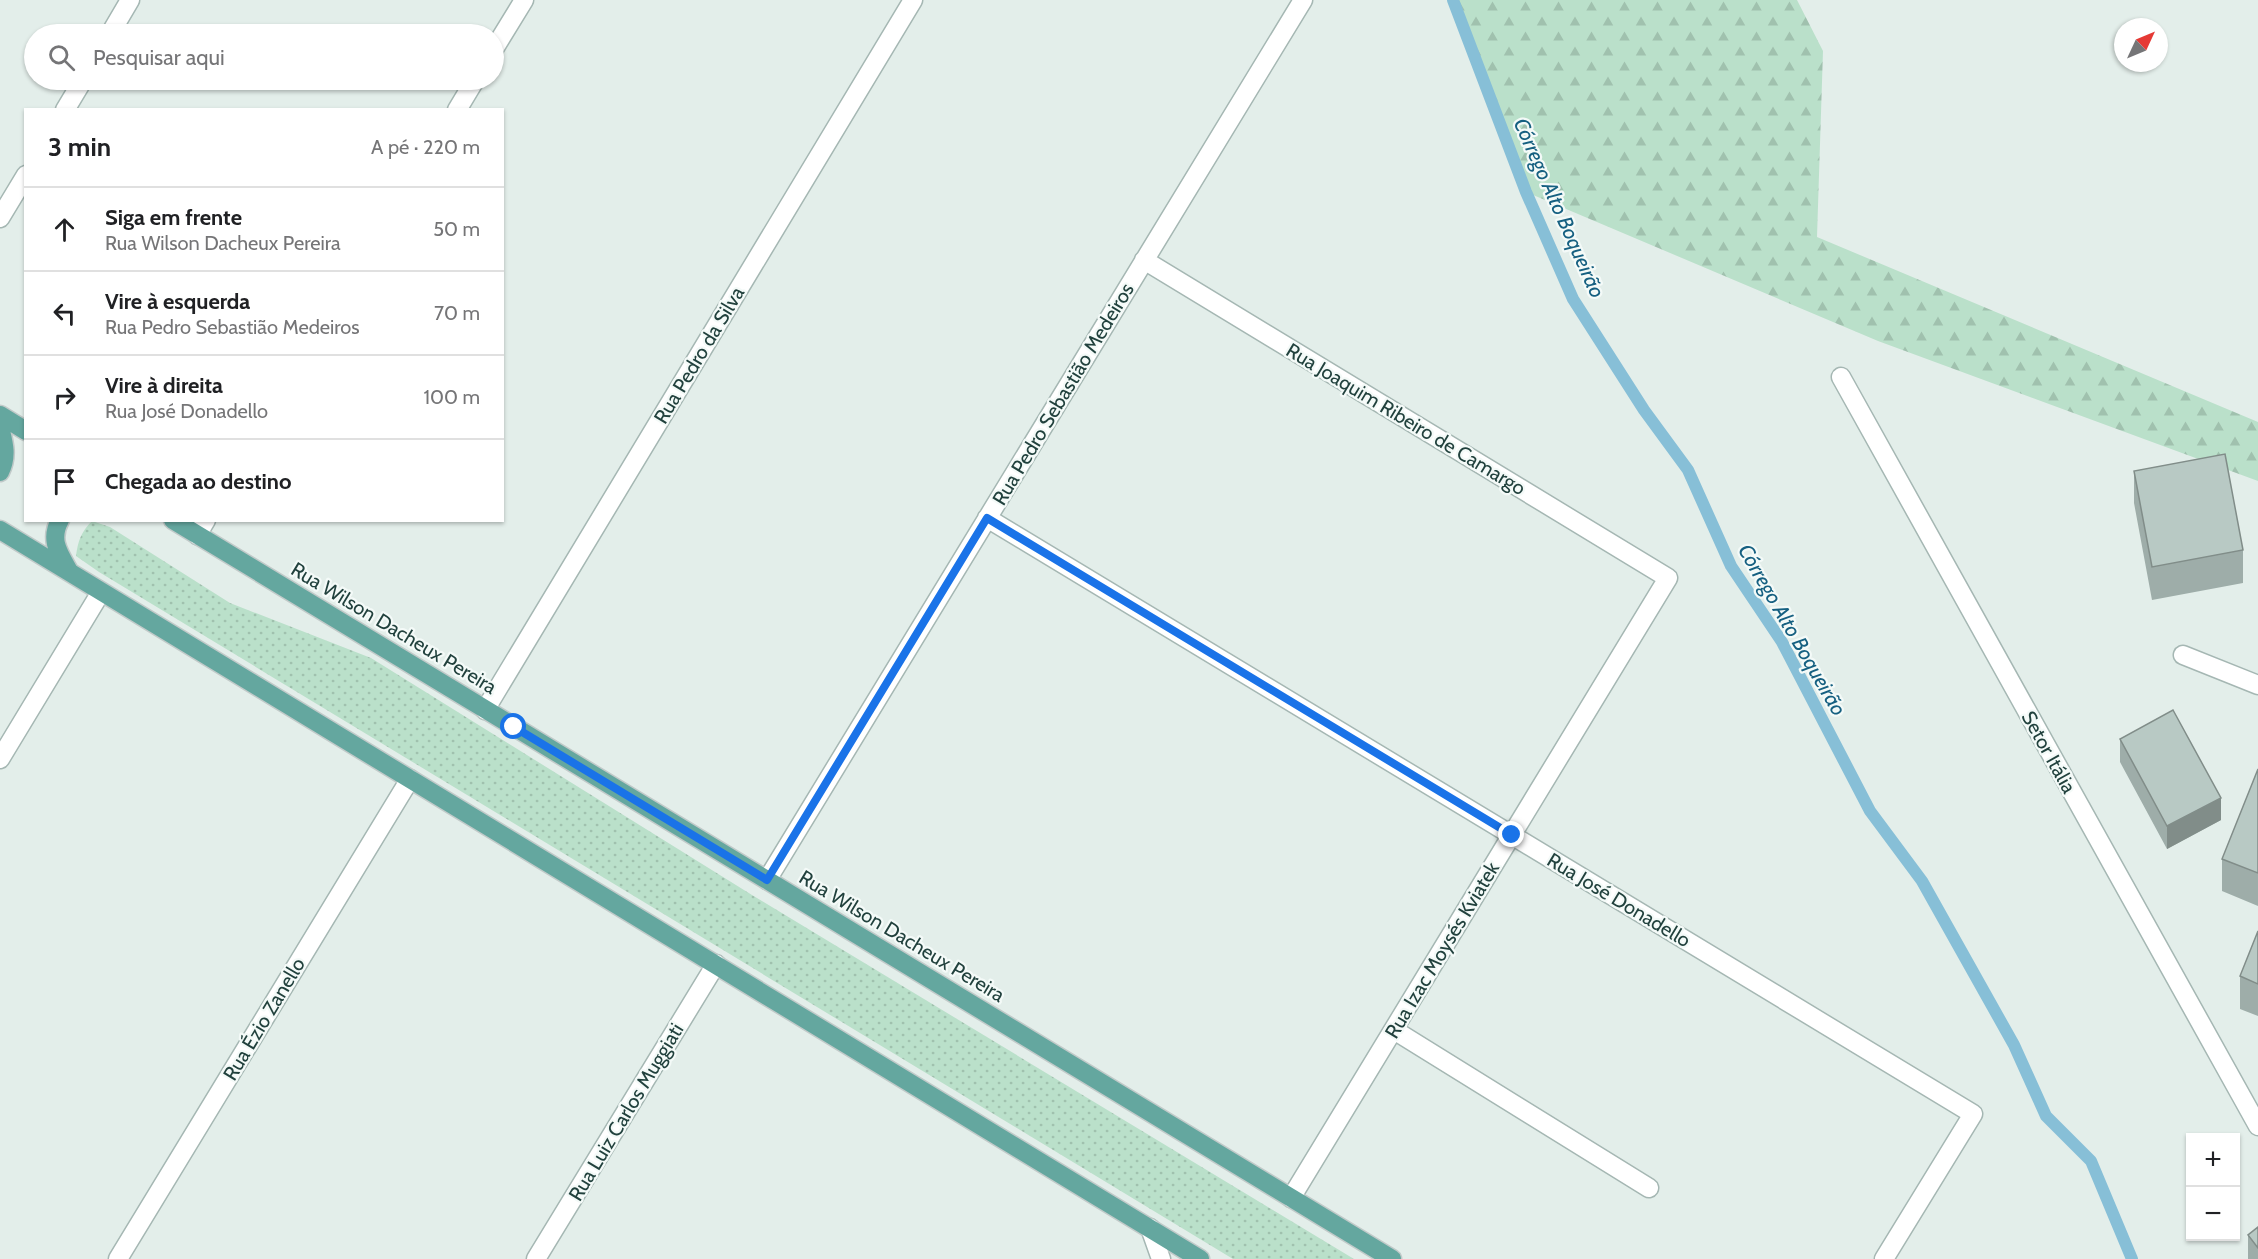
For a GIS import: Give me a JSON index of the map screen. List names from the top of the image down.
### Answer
{
  "streets": {
    "main road": ["Rua Wilson Dacheux Pereira"],
    "street": [
      "Rua Pedro da Silva",
      "Rua Pedro Sebastião Medeiros",
      "Rua Joaquim Ribeiro de Camargo",
      "Setor Itália",
      "Rua José Donadello",
      "Rua Izac Moysés Kviatek",
      "Rua Ézio Zanello",
      "Rua Luiz Carlos Muggiati"
    ]
  },
  "crossings": [
    ["Rua Pedro da Silva", "Rua Wilson Dacheux Pereira"],
    ["Rua Pedro Sebastião Medeiros", "Rua Joaquim Ribeiro de Camargo"],
    ["Rua Pedro Sebastião Medeiros", "Rua Wilson Dacheux Pereira"],
    ["Rua Pedro Sebastião Medeiros", "Rua José Donadello"],
    ["Rua Joaquim Ribeiro de Camargo", "Rua Izac Moysés Kviatek"],
    ["Rua Wilson Dacheux Pereira", "Rua Izac Moysés Kviatek"],
    ["Rua José Donadello", "Rua Izac Moysés Kviatek"]
  ],
  "water": ["Córrego Alto Boqueirão"],
  "north": "top right",
  "page": {
    "search": "Pesquisar aqui",
    "heading": ["3 min", "A pé · 220 m"],
    "list": [
      ["Siga em frente", "Rua Wilson Dacheux Pereira", "50 m"],
      ["Vire à esquerda", "Rua Pedro Sebastião Medeiros", "70 m"],
      ["Vire à direita", "Rua José Donadello", "100 m"],
      "Chegada ao destino"
    ],
    "map_buttons": ["+", "−"]
  }
}
